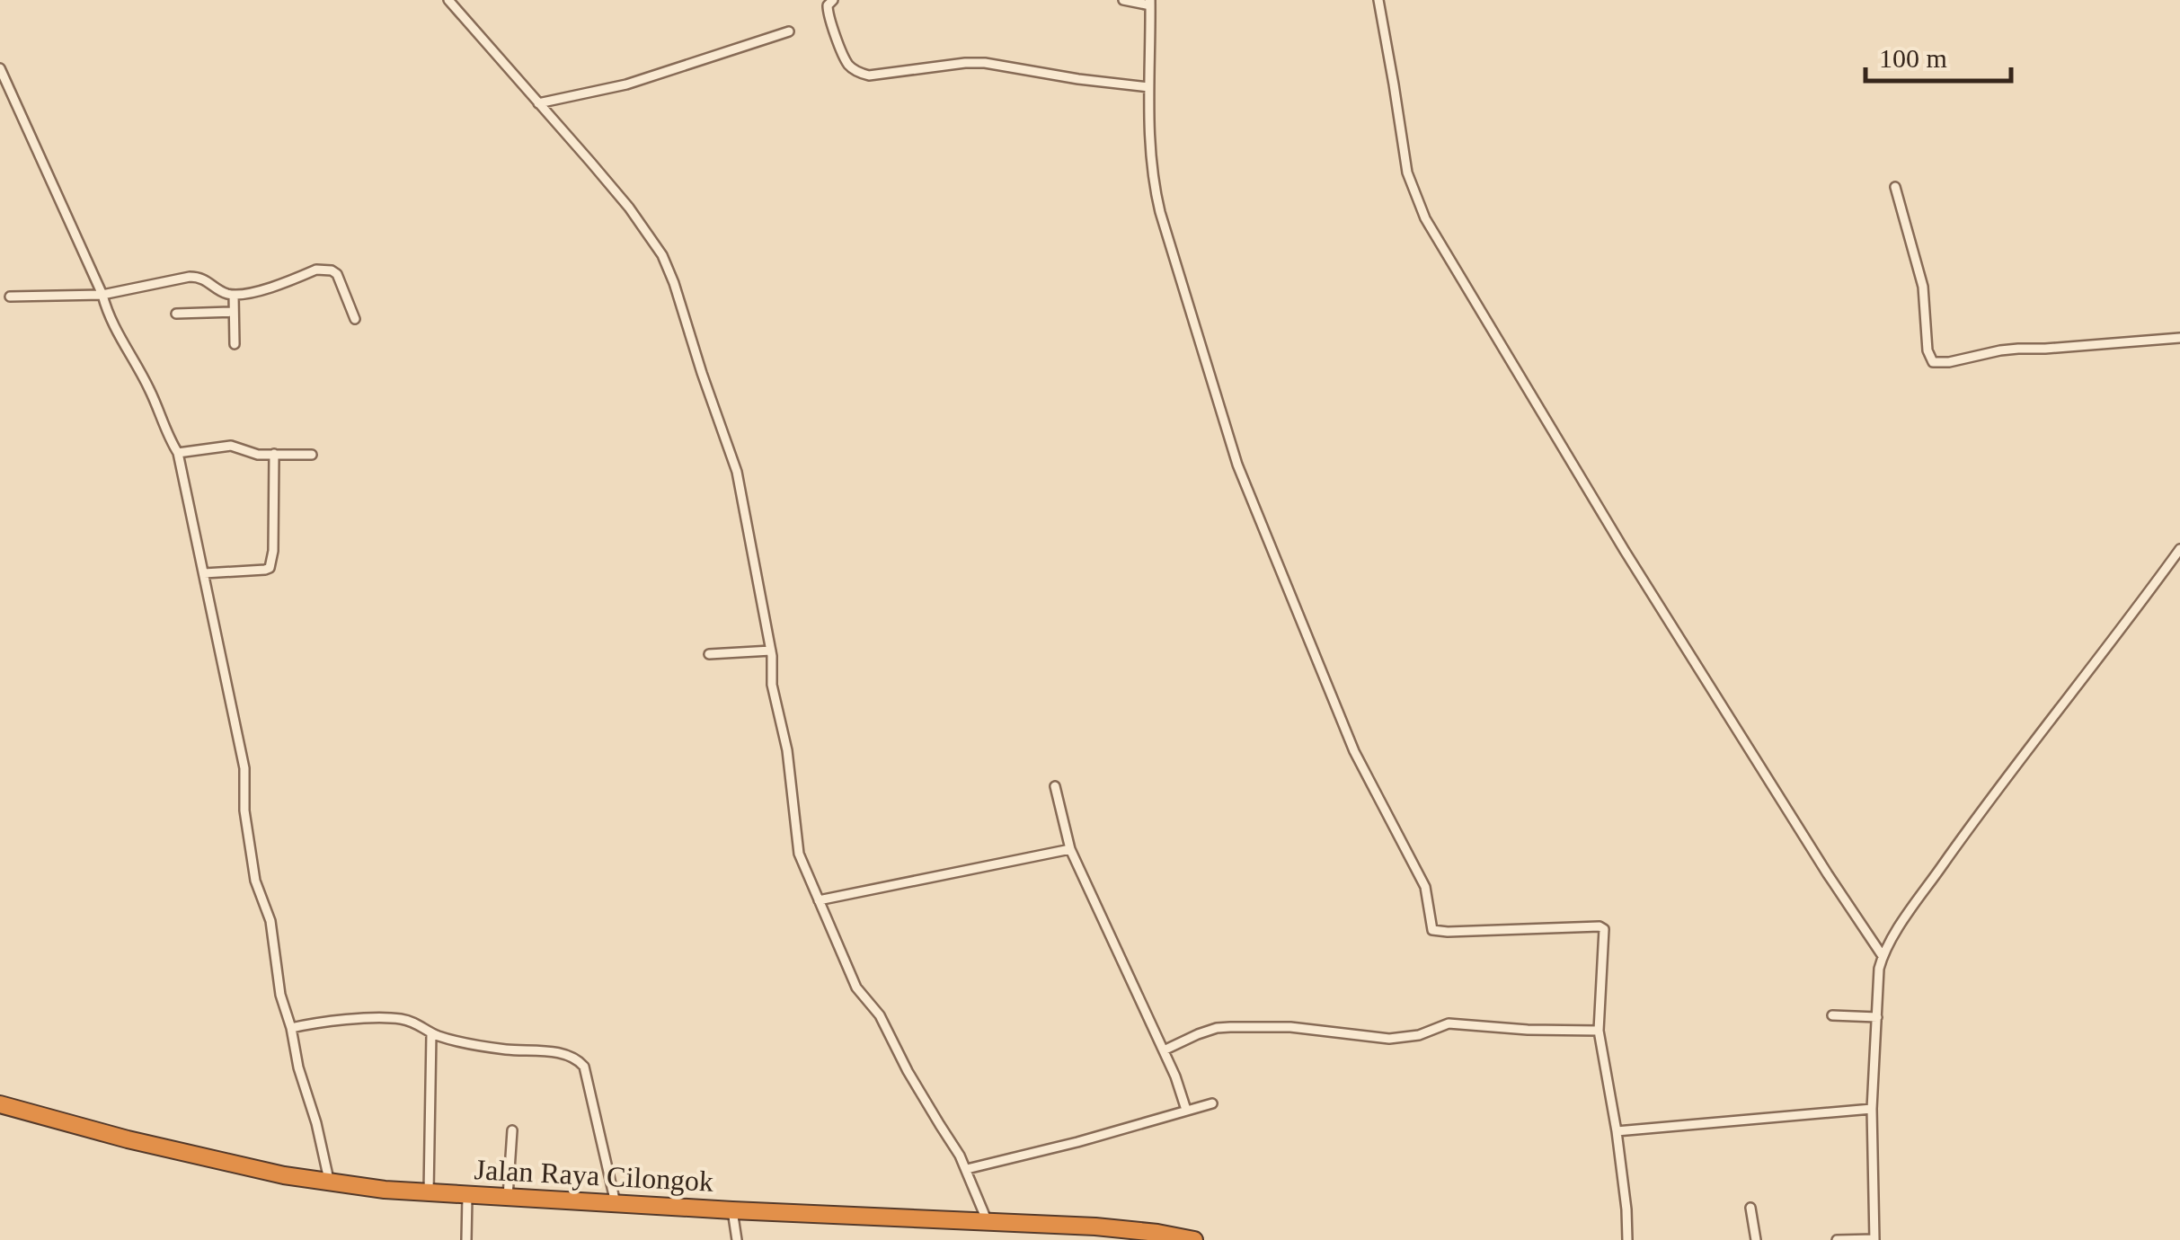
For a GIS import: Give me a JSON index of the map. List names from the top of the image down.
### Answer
{
  "streets": {
    "highway": ["Jalan Raya Cilongok"]
  },
  "scale_bar": "100 m"
}
